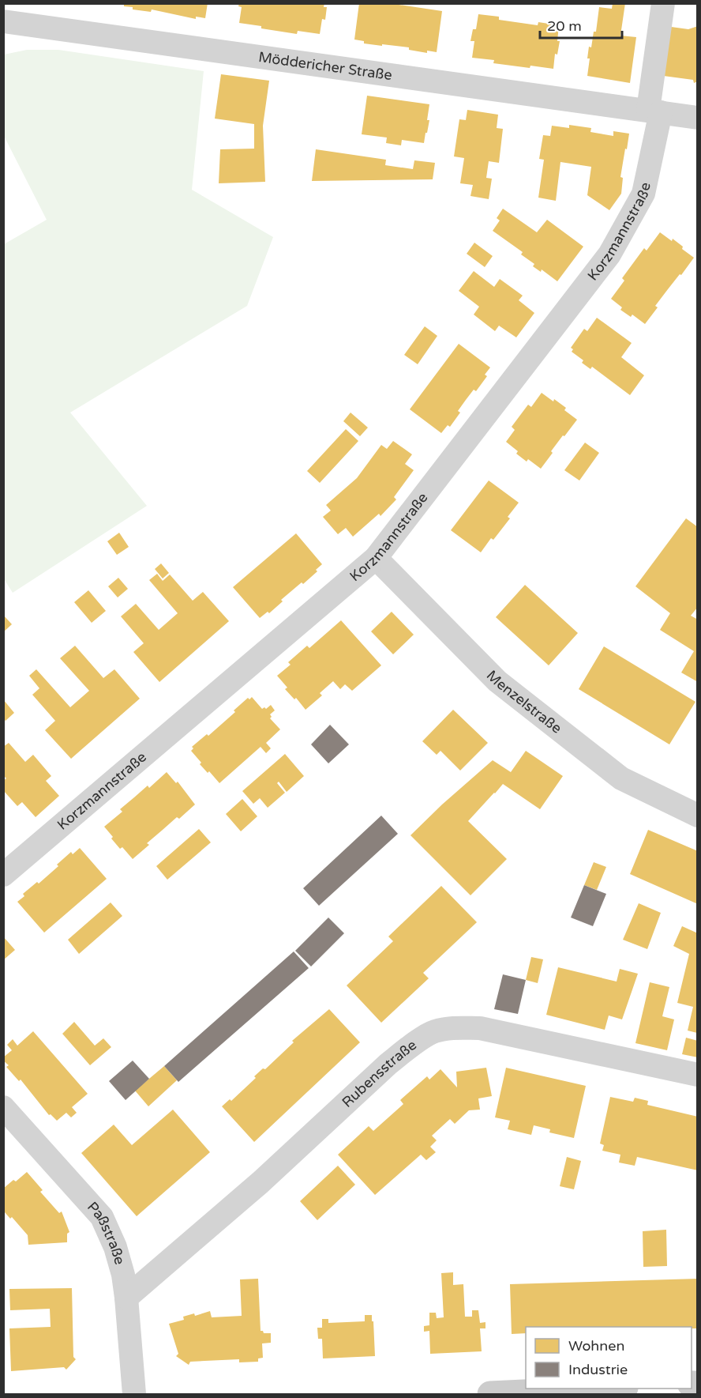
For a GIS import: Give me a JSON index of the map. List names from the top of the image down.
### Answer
{
  "streets": {
    "street": [
      "Möddericher Straße",
      "Korzmannstraße",
      "Menzelstraße",
      "Rubensstraße",
      "Paßstraße"
    ]
  },
  "crossings": [
    ["Möddericher Straße", "Korzmannstraße"],
    ["Korzmannstraße", "Menzelstraße"],
    ["Rubensstraße", "Paßstraße"]
  ],
  "legend": ["Wohnen", "Industrie"],
  "scale_bar": "20 m"
}
